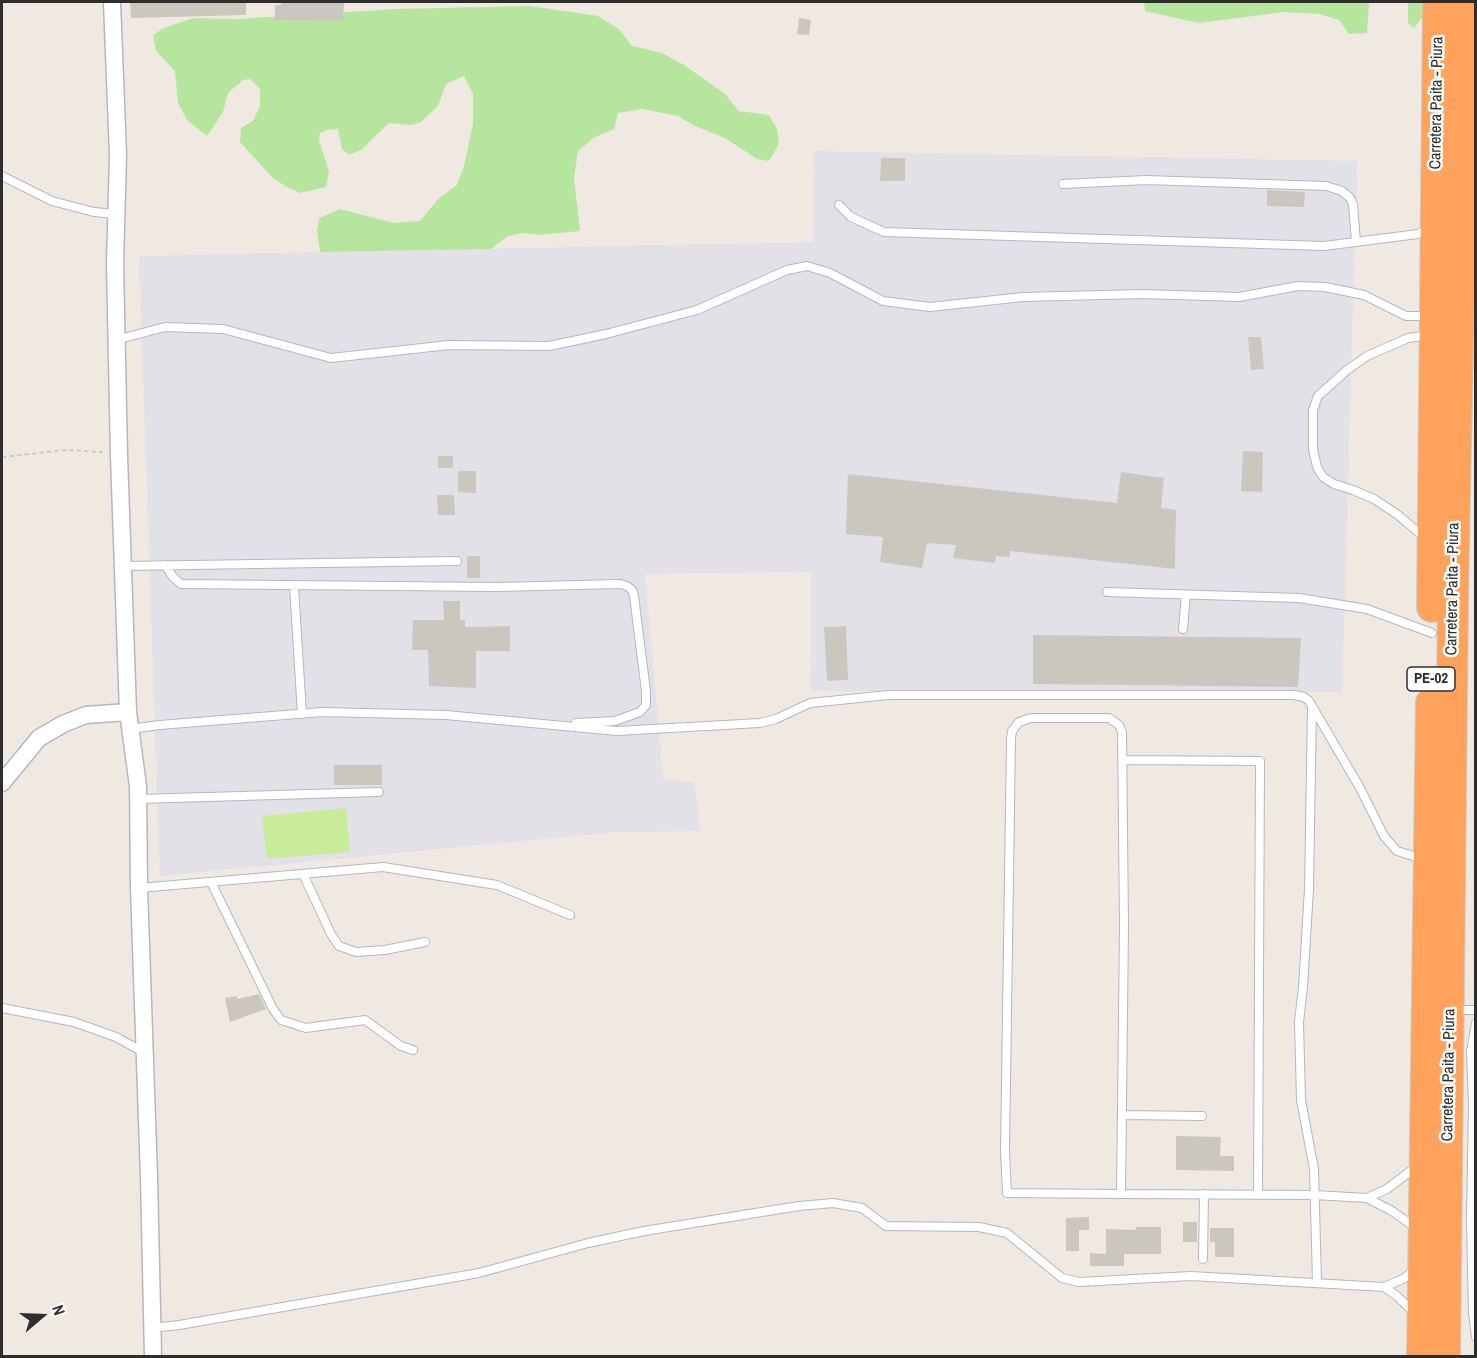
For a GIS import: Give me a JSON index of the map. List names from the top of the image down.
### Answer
{
  "streets": {
    "highway": ["Carretera Paita - Piura", "PE-02"]
  },
  "north": "right"
}
